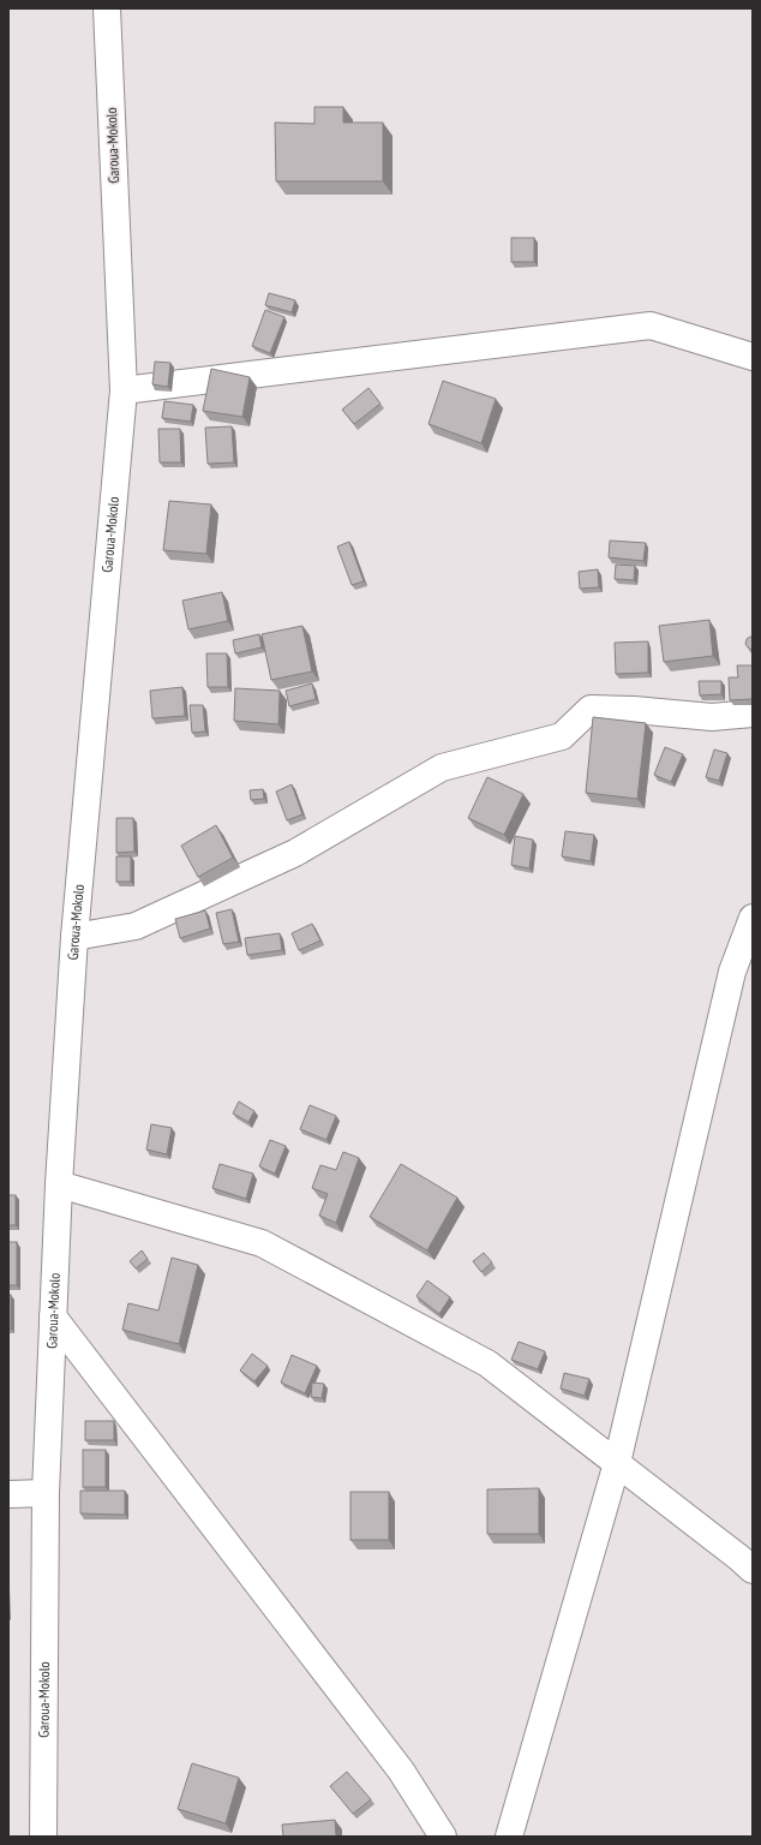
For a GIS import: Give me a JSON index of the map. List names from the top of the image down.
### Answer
{
  "streets": {
    "street": ["Garoua-Mokolo"]
  }
}
